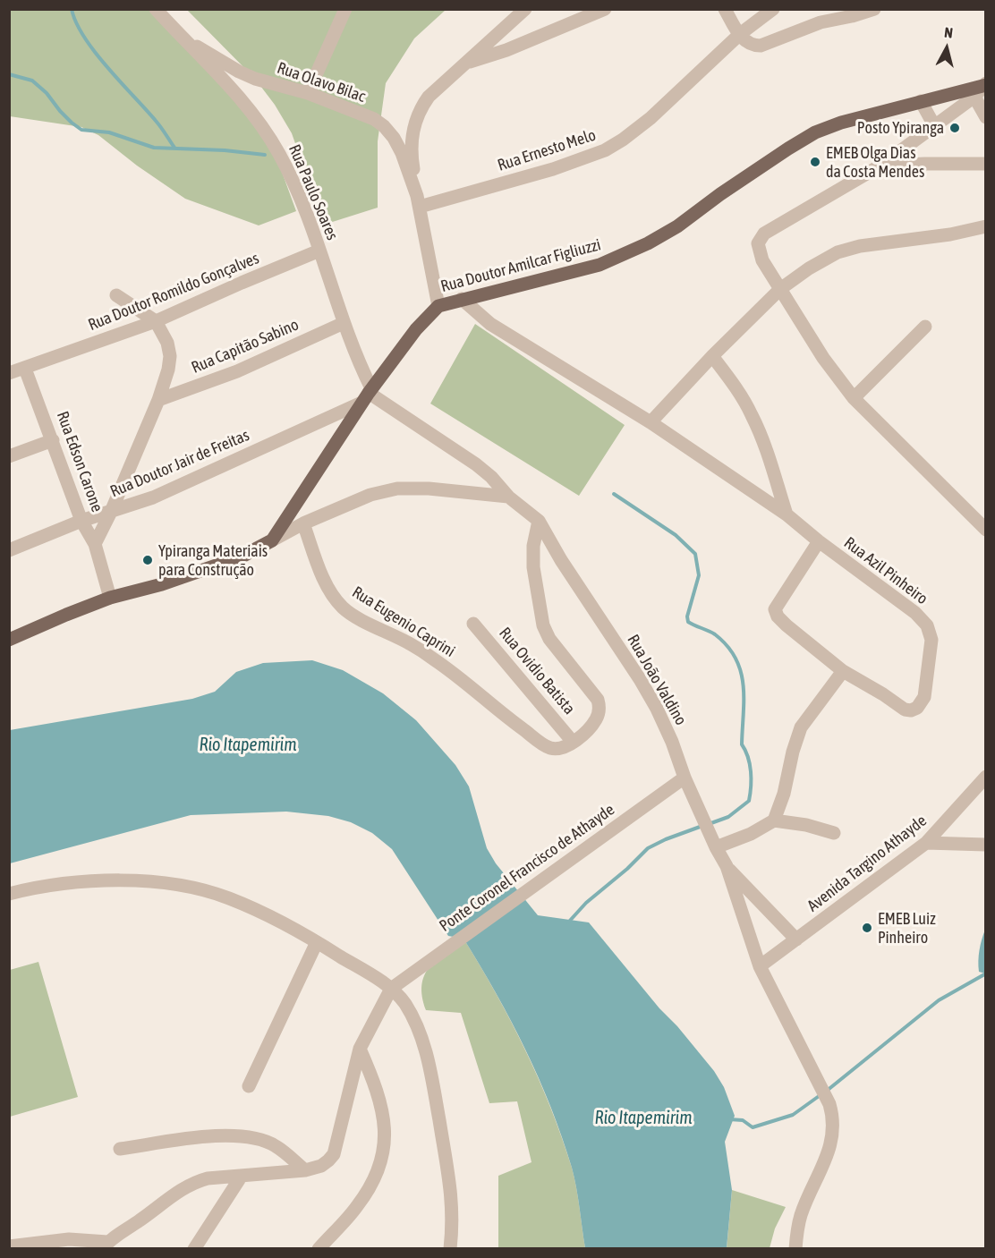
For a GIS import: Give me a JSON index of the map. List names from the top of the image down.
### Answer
{
  "streets": {
    "main road": ["Rua Doutor Amilcar Figliuzzi"],
    "street": [
      "Rua Olavo Bilac",
      "Rua Ernesto Melo",
      "Rua Paulo Soares",
      "Rua Doutor Romildo Gonçalves",
      "Rua Capitão Sabino",
      "Rua Edson Carone",
      "Rua Doutor Jair de Freitas",
      "Rua Azil Pinheiro",
      "Rua Eugenio Caprini",
      "Rua Ovidio Batista",
      "Rua João Valdino",
      "Avenida Targino Athayde",
      "Ponte Coronel Francisco de Athayde"
    ]
  },
  "crossings": [
    ["Rua Olavo Bilac", "Rua Ernesto Melo"],
    ["Rua Olavo Bilac", "Rua Paulo Soares"],
    ["Rua Olavo Bilac", "Rua Doutor Amilcar Figliuzzi"],
    ["Rua Paulo Soares", "Rua Doutor Amilcar Figliuzzi"],
    ["Rua Paulo Soares", "Rua Doutor Romildo Gonçalves"],
    ["Rua Paulo Soares", "Rua Capitão Sabino"],
    ["Rua Paulo Soares", "Rua Doutor Jair de Freitas"],
    ["Rua Doutor Amilcar Figliuzzi", "Rua Doutor Jair de Freitas"],
    ["Rua Doutor Amilcar Figliuzzi", "Rua Azil Pinheiro"],
    ["Rua Doutor Romildo Gonçalves", "Rua Edson Carone"],
    ["Rua Edson Carone", "Rua Doutor Jair de Freitas"],
    ["Rua Eugenio Caprini", "Rua Ovidio Batista"],
    ["Rua João Valdino", "Avenida Targino Athayde"],
    ["Rua João Valdino", "Ponte Coronel Francisco de Athayde"]
  ],
  "water": ["Rio Itapemirim"],
  "places": [
    "Posto Ypiranga",
    "EMEB Olga Dias da Costa Mendes",
    "Ypiranga Materiais para Construção",
    "EMEB Luiz Pinheiro"
  ],
  "north": "top"
}
